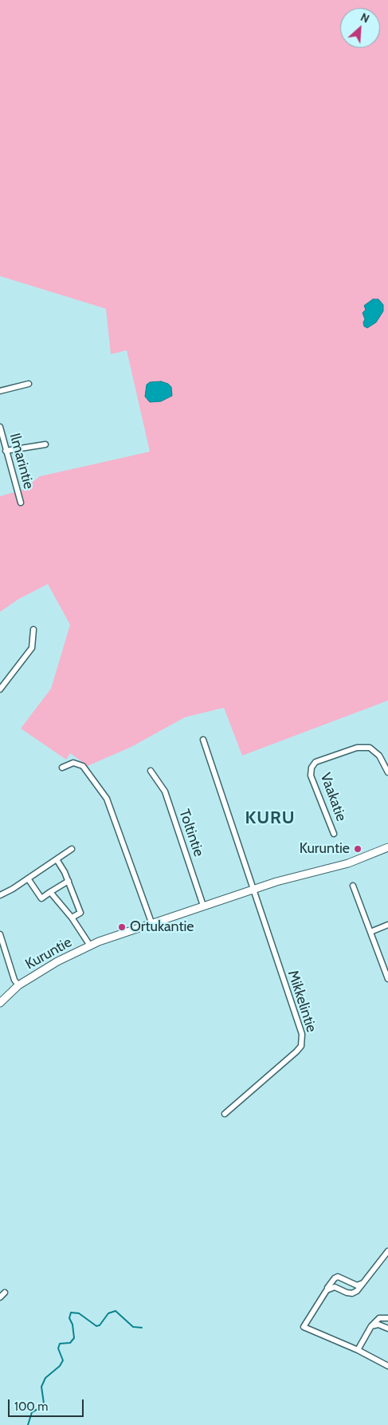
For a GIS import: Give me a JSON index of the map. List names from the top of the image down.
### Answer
{
  "streets": {
    "street": [
      "Ilmarintie",
      "Vaakatie",
      "Toltintie",
      "Kuruntie",
      "Mikkelintie"
    ]
  },
  "crossings": [
    ["Toltintie", "Kuruntie"],
    ["Kuruntie", "Mikkelintie"]
  ],
  "districts": ["KURU"],
  "places": ["Kuruntie", "Ortukantie"],
  "scale_bar": "100 m",
  "north": "top right"
}
